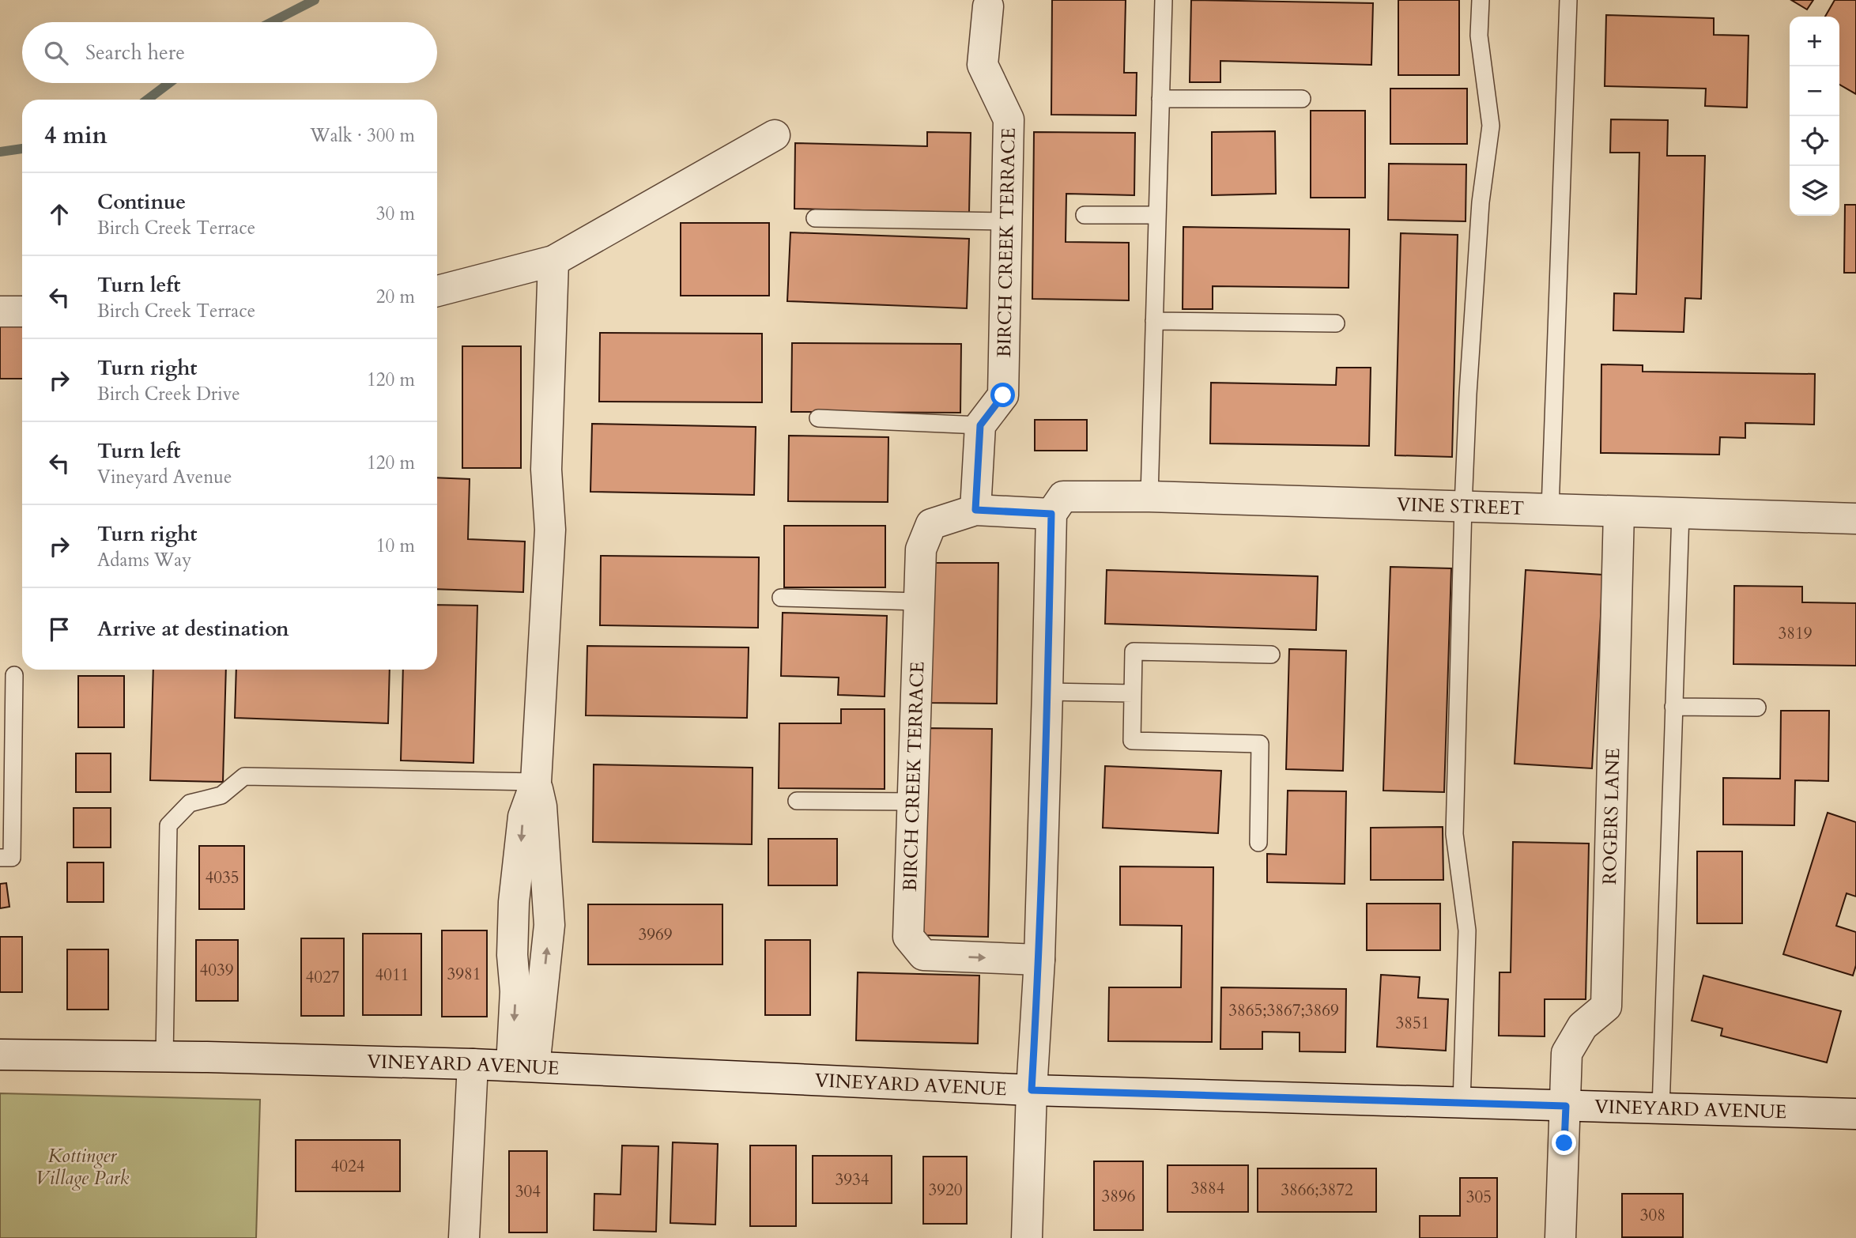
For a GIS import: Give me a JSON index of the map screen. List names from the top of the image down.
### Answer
{
  "streets": {
    "street": [
      "BIRCH CREEK TERRACE",
      "VINE STREET",
      "ROGERS LANE",
      "VINEYARD AVENUE"
    ]
  },
  "crossings": [
    ["BIRCH CREEK TERRACE", "VINE STREET"],
    ["VINE STREET", "ROGERS LANE"],
    ["ROGERS LANE", "VINEYARD AVENUE"]
  ],
  "parks": ["Kottinger Village Park"],
  "house_numbers": [
    "3819",
    "4035",
    "3969",
    "4039",
    "3981",
    "4011",
    "4027",
    "3865;3867;3869",
    "3851",
    "4024",
    "3934",
    "3884",
    "3920",
    "3866;3872",
    "304",
    "3896",
    "305",
    "308"
  ],
  "page": {
    "map_buttons": ["+", "−"],
    "search": "Search here",
    "heading": ["4 min", "Walk · 300 m"],
    "list": [
      ["Continue", "Birch Creek Terrace", "30 m"],
      ["Turn left", "Birch Creek Terrace", "20 m"],
      ["Turn right", "Birch Creek Drive", "120 m"],
      ["Turn left", "Vineyard Avenue", "120 m"],
      ["Turn right", "Adams Way", "10 m"],
      "Arrive at destination"
    ]
  }
}
